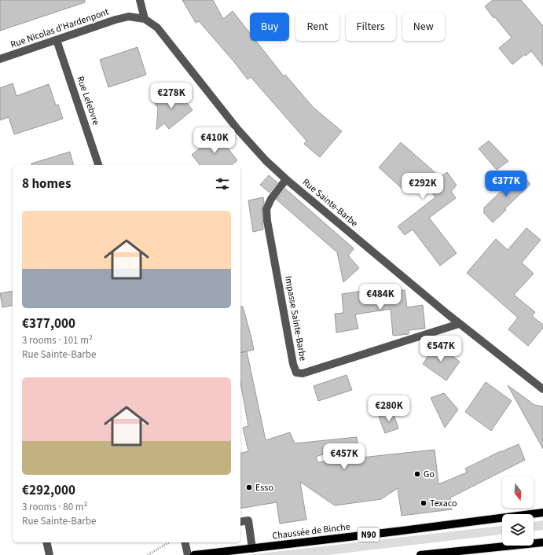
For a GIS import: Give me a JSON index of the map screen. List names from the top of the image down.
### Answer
{
  "streets": {
    "main road": ["Chaussée de Binche", "N90"],
    "street": [
      "Rue Nicolas d'Hardenpont",
      "Rue Lefebvre",
      "Rue Sainte-Barbe",
      "Impasse Sainte-Barbe"
    ]
  },
  "crossings": [
    ["Rue Nicolas d'Hardenpont", "Rue Lefebvre"],
    ["Rue Nicolas d'Hardenpont", "Rue Sainte-Barbe"],
    ["Rue Sainte-Barbe", "Impasse Sainte-Barbe"]
  ],
  "places": ["Go", "Esso", "Texaco"],
  "north": "bottom",
  "page": {
    "chip": [
      "Buy",
      "Rent",
      "Filters",
      "New"
    ],
    "price": [
      "€278K",
      "€410K",
      "€377K",
      "€292K",
      "€484K",
      "€547K",
      "€280K",
      "€457K"
    ],
    "heading": "8 homes",
    "list": [
      {
        "name": "€377,000",
        "note": "3 rooms · 101 m² · Rue Sainte-Barbe"
      },
      {
        "name": "€292,000",
        "note": "3 rooms · 80 m² · Rue Sainte-Barbe"
      }
    ]
  }
}
